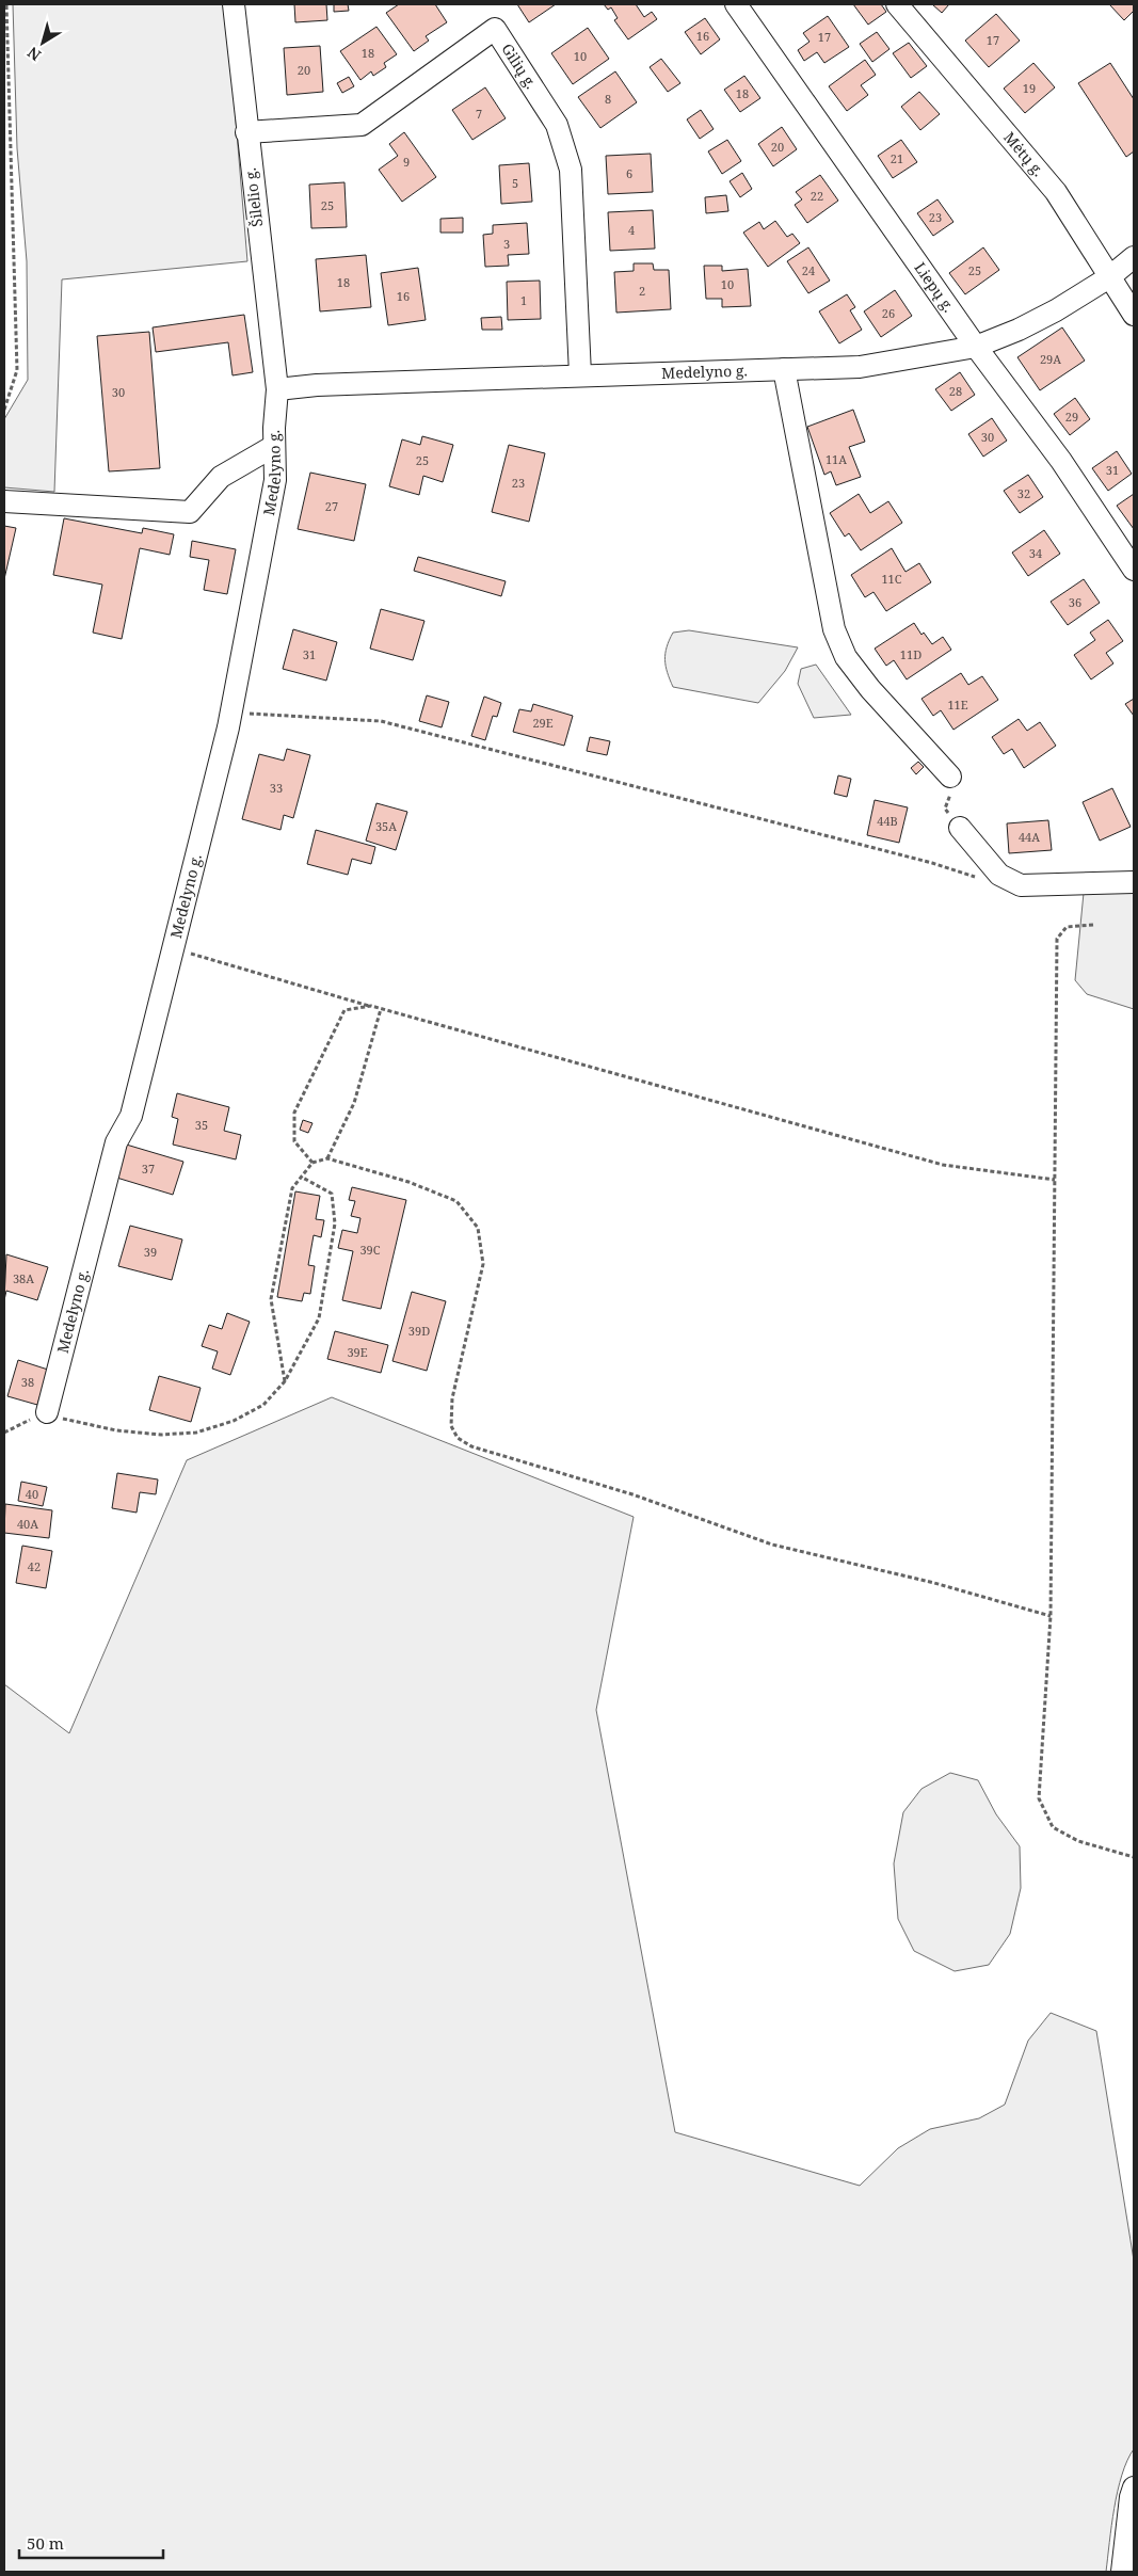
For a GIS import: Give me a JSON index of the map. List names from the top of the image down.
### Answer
{
  "streets": {
    "street": [
      "Gilių g.",
      "Mėtų g.",
      "Šilelio g.",
      "Liepų g.",
      "Medelyno g."
    ]
  },
  "crossings": [
    ["Gilių g.", "Šilelio g."],
    ["Gilių g.", "Medelyno g."],
    ["Mėtų g.", "Medelyno g."],
    ["Šilelio g.", "Medelyno g."],
    ["Liepų g.", "Medelyno g."]
  ],
  "house_numbers": [
    "16",
    "17",
    "17",
    "18",
    "10",
    "20",
    "19",
    "18",
    "8",
    "7",
    "20",
    "21",
    "9",
    "6",
    "5",
    "22",
    "25",
    "23",
    "4",
    "3",
    "24",
    "25",
    "18",
    "10",
    "2",
    "16",
    "1",
    "26",
    "29A",
    "28",
    "30",
    "29",
    "30",
    "11A",
    "25",
    "31",
    "23",
    "32",
    "27",
    "34",
    "11C",
    "36",
    "31",
    "11D",
    "11E",
    "29E",
    "33",
    "44B",
    "35A",
    "44A",
    "35",
    "37",
    "39C",
    "39",
    "38A",
    "39D",
    "39E",
    "38",
    "40",
    "40A",
    "42"
  ],
  "scale_bar": "50 m",
  "north": "bottom left"
}
